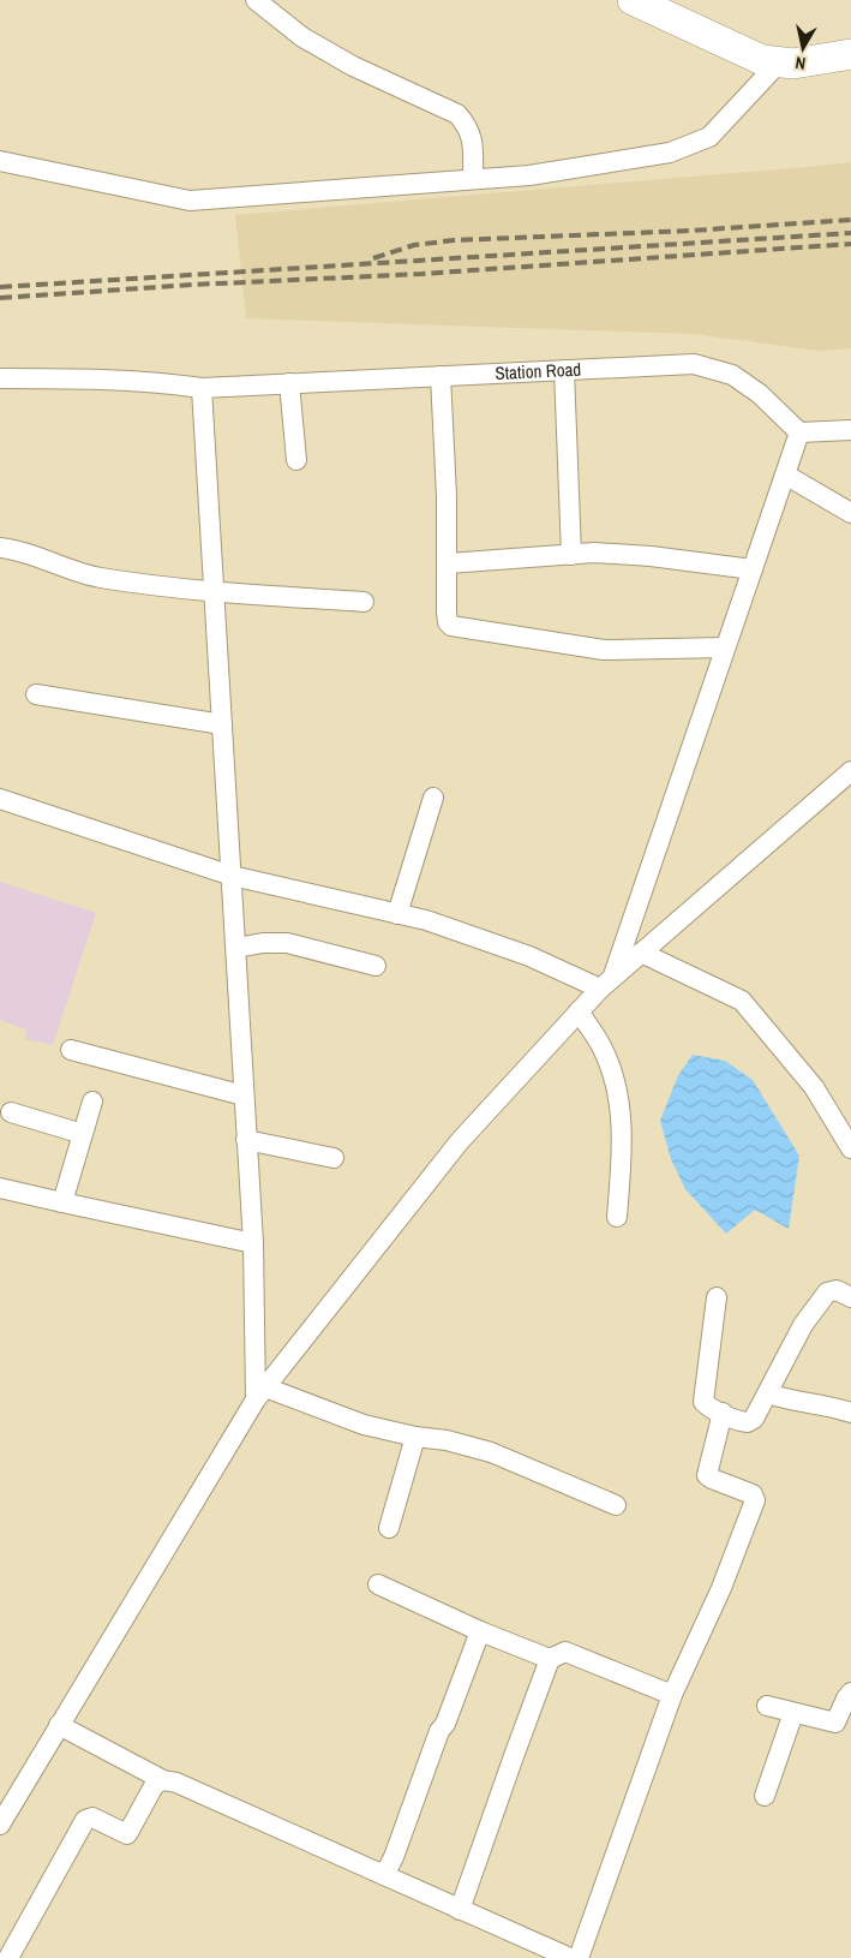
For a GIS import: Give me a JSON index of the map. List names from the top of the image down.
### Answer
{
  "streets": {
    "street": ["Station Road"]
  },
  "north": "bottom"
}
